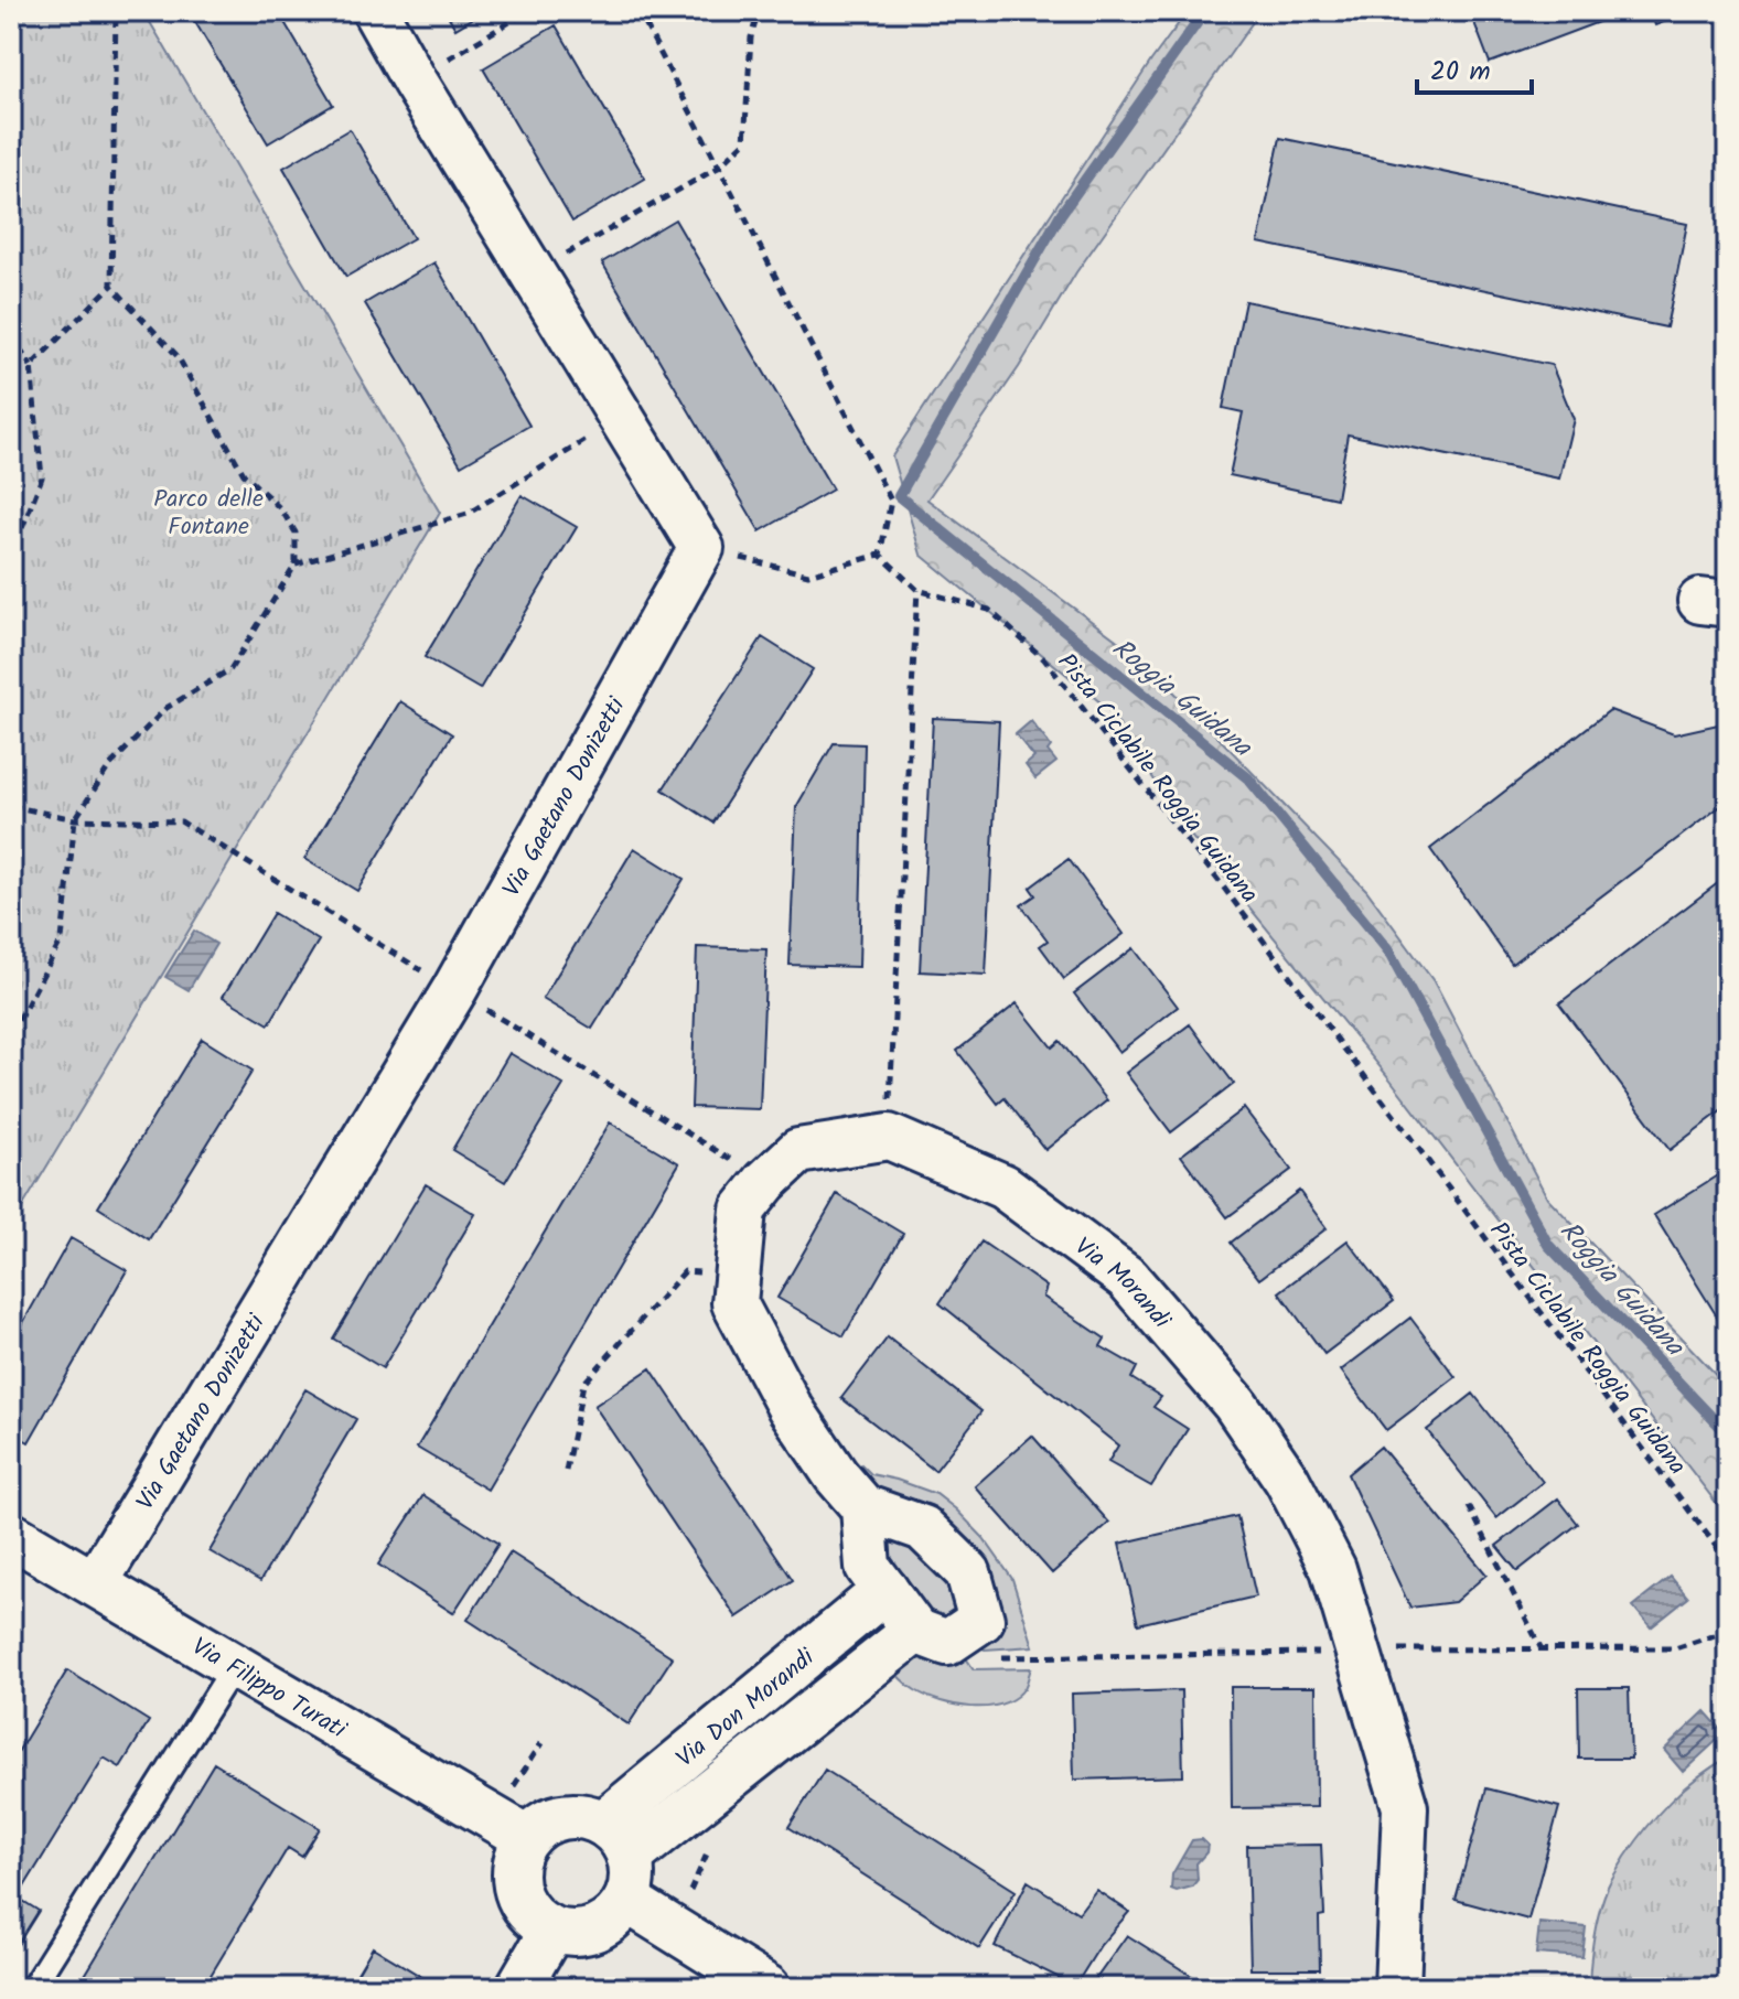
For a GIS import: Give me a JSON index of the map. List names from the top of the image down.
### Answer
{
  "streets": {
    "street": [
      "Via Gaetano Donizetti",
      "Via Morandi",
      "Via Filippo Turati",
      "Via Don Morandi"
    ],
    "path": ["Pista Ciclabile Roggia Guidana"]
  },
  "crossings": [
    ["Via Gaetano Donizetti", "Via Filippo Turati"],
    ["Via Filippo Turati", "Via Don Morandi"]
  ],
  "water": ["Roggia Guidana"],
  "parks": ["Parco delle Fontane"],
  "scale_bar": "20 m"
}
